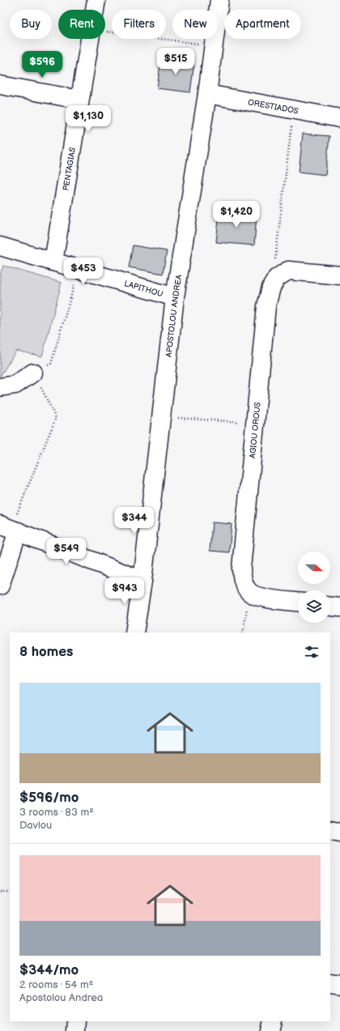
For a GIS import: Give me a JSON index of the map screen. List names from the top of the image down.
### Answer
{
  "streets": {
    "street": [
      "ORESTIADOS",
      "PENTAGIAS",
      "LAPITHOU",
      "APOSTOLOU ANDREA",
      "AGIOU OROUS"
    ]
  },
  "crossings": [
    ["ORESTIADOS", "APOSTOLOU ANDREA"],
    ["PENTAGIAS", "LAPITHOU"],
    ["LAPITHOU", "APOSTOLOU ANDREA"]
  ],
  "north": "right",
  "page": {
    "chip": [
      "Buy",
      "Rent",
      "Filters",
      "New",
      "Apartment"
    ],
    "price": [
      "$515",
      "$596",
      "$1,130",
      "$1,420",
      "$453",
      "$344",
      "$549",
      "$943"
    ],
    "heading": "8 homes",
    "list": [
      {
        "name": "$596/mo",
        "note": "3 rooms · 83 m² · Davlou"
      },
      {
        "name": "$344/mo",
        "note": "2 rooms · 54 m² · Apostolou Andrea"
      }
    ]
  }
}
